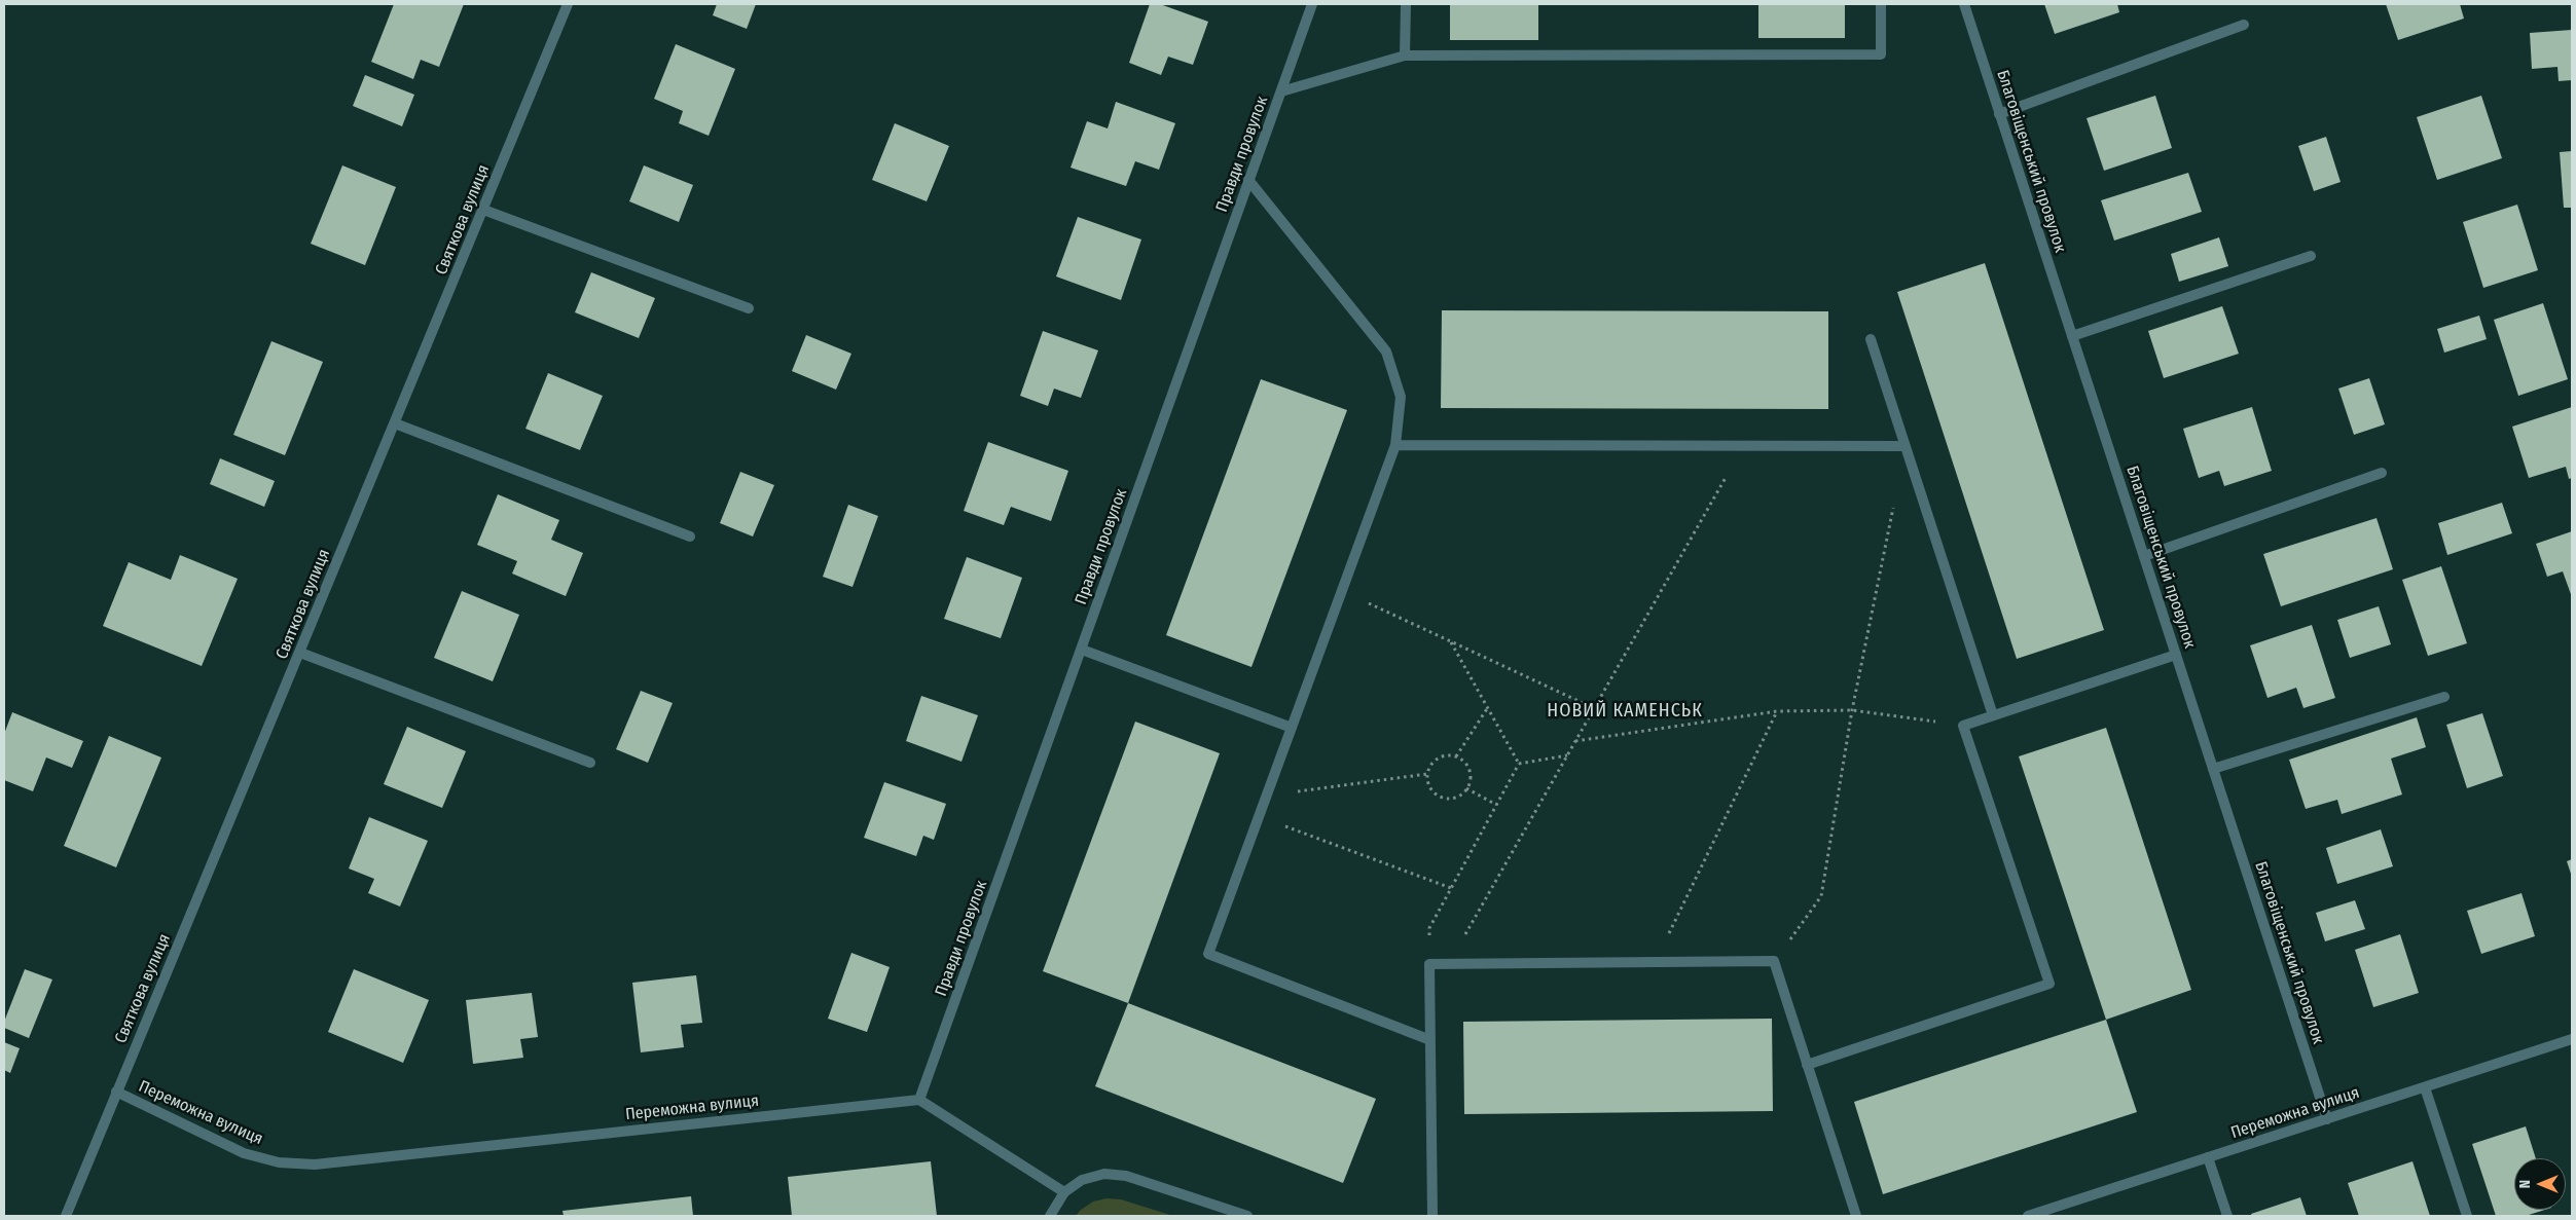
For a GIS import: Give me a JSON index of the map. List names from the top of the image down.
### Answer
{
  "streets": {
    "street": [
      "Правди провулок",
      "Благовіщенський провулок",
      "Святкова вулиця",
      "Переможна вулиця"
    ]
  },
  "crossings": [
    ["Правди провулок", "Переможна вулиця"],
    ["Благовіщенський провулок", "Переможна вулиця"],
    ["Святкова вулиця", "Переможна вулиця"]
  ],
  "districts": ["НОВИЙ КАМЕНСЬК"],
  "north": "left"
}
